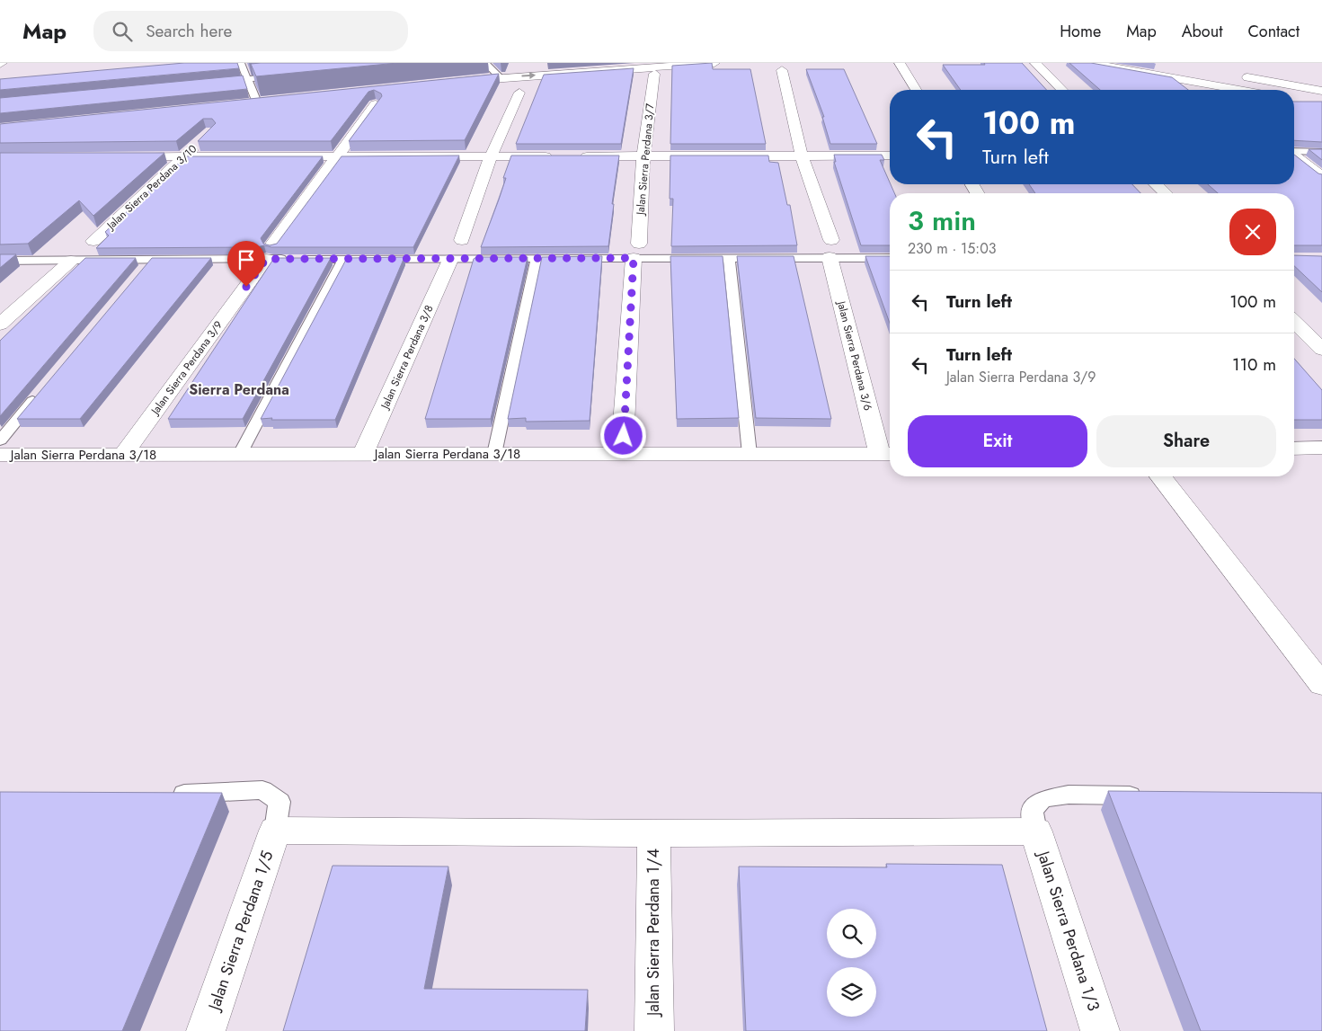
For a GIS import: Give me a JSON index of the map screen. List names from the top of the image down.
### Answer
{
  "streets": {
    "street": [
      "Jalan Sierra Perdana 3/7",
      "Jalan Sierra Perdana 3/10",
      "Jalan Sierra Perdana 3/6",
      "Jalan Sierra Perdana 3/8",
      "Jalan Sierra Perdana 3/9",
      "Jalan Sierra Perdana 3/18",
      "Jalan Sierra Perdana 1/5",
      "Jalan Sierra Perdana 1/3",
      "Jalan Sierra Perdana 1/4"
    ]
  },
  "crossings": [
    ["Jalan Sierra Perdana 3/7", "Jalan Sierra Perdana 3/18"],
    ["Jalan Sierra Perdana 3/6", "Jalan Sierra Perdana 3/18"],
    ["Jalan Sierra Perdana 3/8", "Jalan Sierra Perdana 3/18"],
    ["Jalan Sierra Perdana 3/9", "Jalan Sierra Perdana 3/18"]
  ],
  "districts": ["Sierra Perdana"],
  "page": {
    "header": "Map",
    "search": "Search here",
    "nav": [
      "Home",
      "Map",
      "About",
      "Contact"
    ],
    "turn": ["100 m", "Turn left"],
    "heading": ["3 min", "230 m · 15:03"],
    "list": [
      {
        "name": "Turn left",
        "value": "100 m"
      },
      {
        "name": "Turn left",
        "note": "Jalan Sierra Perdana 3/9",
        "value": "110 m"
      }
    ],
    "buttons": ["Exit", "Share"]
  }
}
